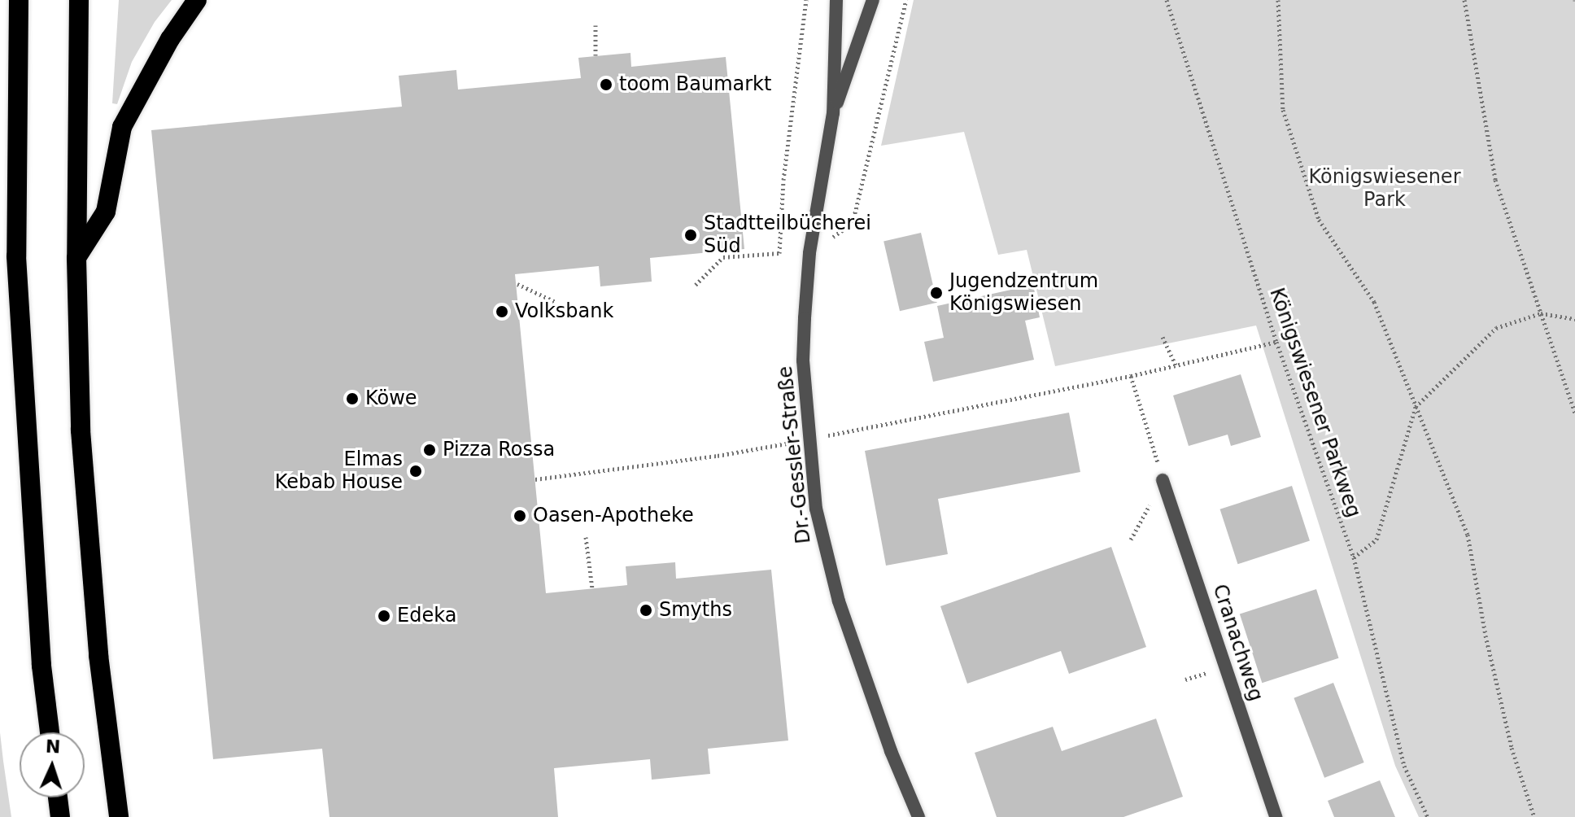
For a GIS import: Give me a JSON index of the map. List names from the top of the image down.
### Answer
{
  "streets": {
    "street": ["Dr.-Gessler-Straße", "Cranachweg"],
    "path": ["Königswiesener Parkweg"]
  },
  "parks": ["Königswiesener Park"],
  "places": [
    "toom Baumarkt",
    "Stadtteilbücherei Süd",
    "Jugendzentrum Königswiesen",
    "Volksbank",
    "Köwe",
    "Pizza Rossa",
    "Elmas Kebab House",
    "Oasen-Apotheke",
    "Smyths",
    "Edeka"
  ],
  "north": "top"
}
